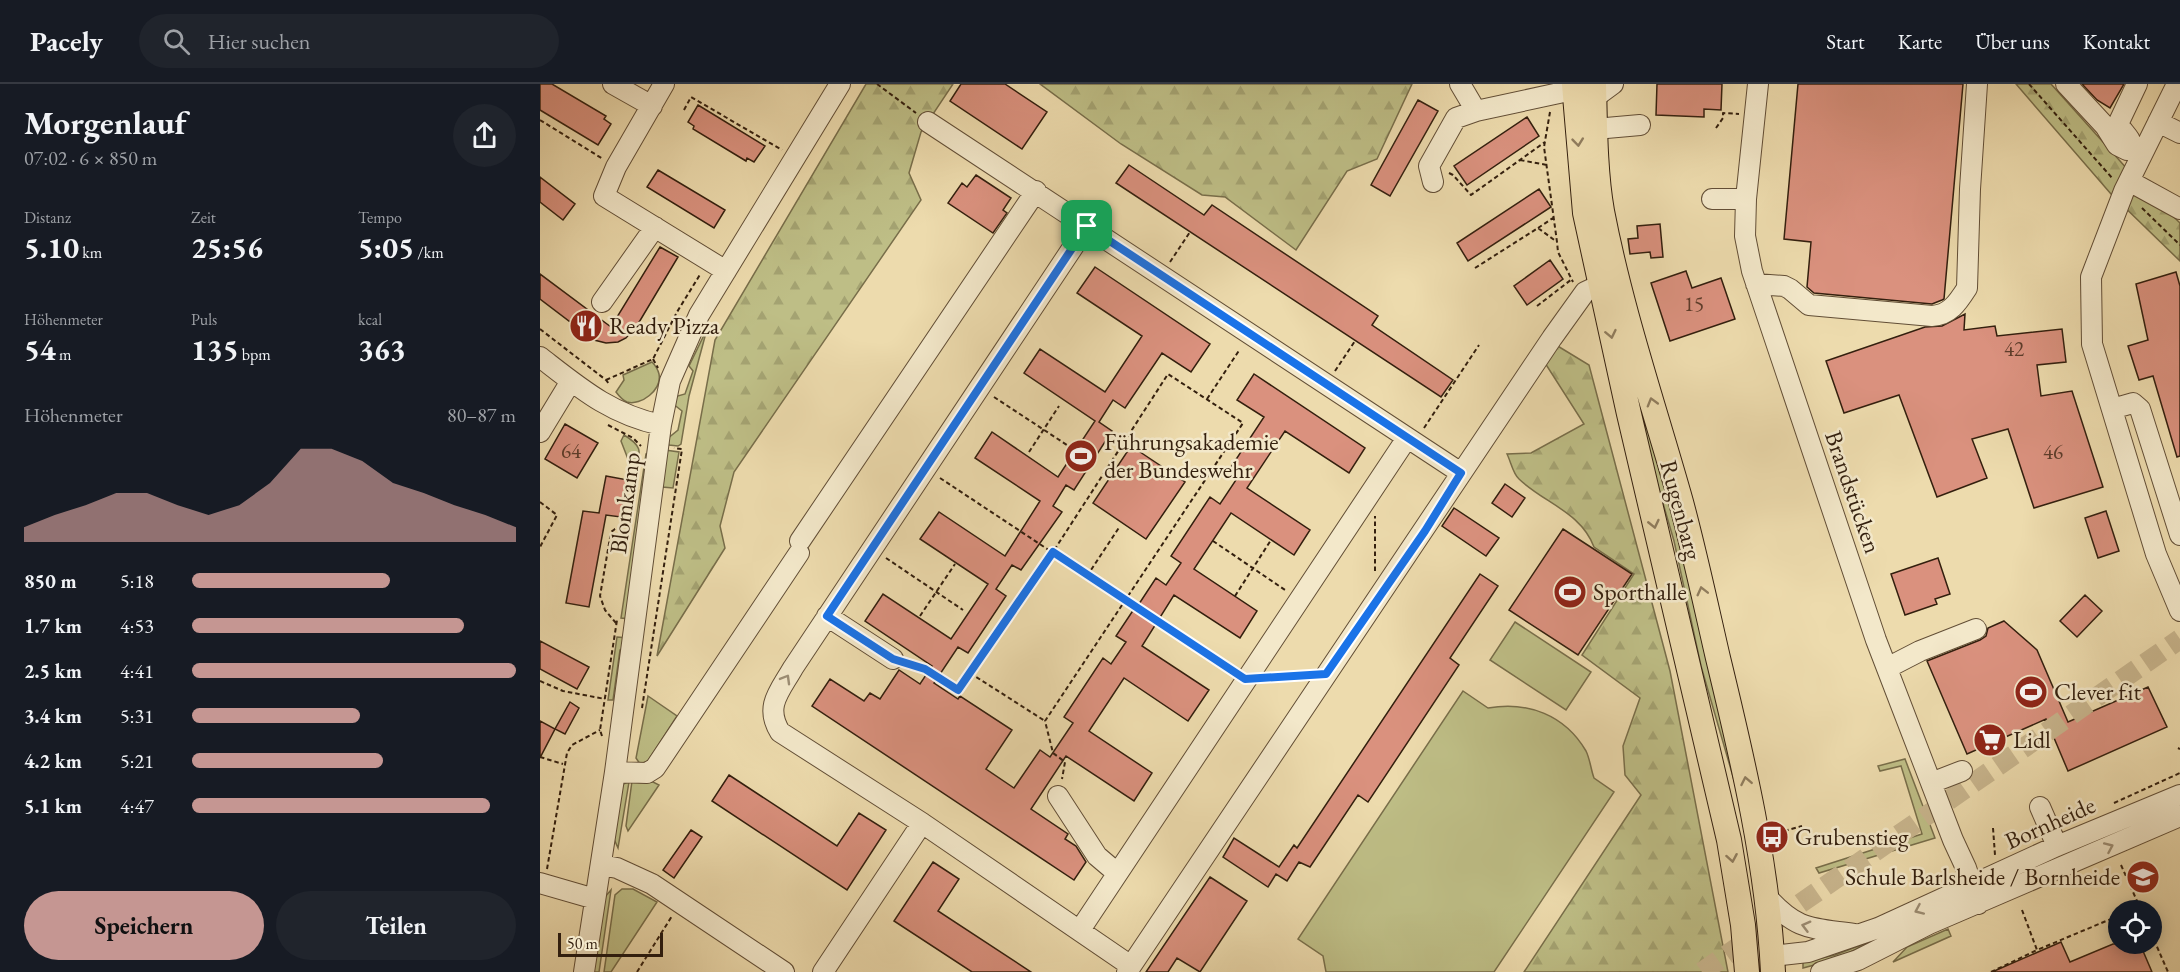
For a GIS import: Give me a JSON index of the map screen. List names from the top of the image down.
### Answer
{
  "streets": {
    "main road": ["Rugenbarg"],
    "street": ["Brandstücken", "Blomkamp", "Bornheide"]
  },
  "crossings": [
    ["Brandstücken", "Bornheide"],
    ["Rugenbarg", "Bornheide"]
  ],
  "places": {
    "restaurant": ["Ready Pizza"],
    "sports": ["Führungsakademie der Bundeswehr", "Sporthalle", "Clever fit"],
    "supermarket": ["Lidl"],
    "bus stop": ["Grubenstieg"],
    "school or university": ["Schule Barlsheide / Bornheide"]
  },
  "house_numbers": [
    "15",
    "42",
    "64",
    "46"
  ],
  "scale_bar": "50 m",
  "page": {
    "header": "Pacely",
    "search": "Hier suchen",
    "nav": [
      "Start",
      "Karte",
      "Über uns",
      "Kontakt"
    ],
    "heading": ["Morgenlauf", "07:02 · 6 × 850 m"],
    "stats": [
      ["Distanz", "5.10 km"],
      ["Zeit", "25:56"],
      ["Tempo", "5:05 /km"],
      ["Höhenmeter", "54 m"],
      ["Puls", "135 bpm"],
      ["kcal", "363"]
    ],
    "chart": ["Höhenmeter", "80–87 m"],
    "list": [
      {
        "name": "850 m",
        "note": "5:18"
      },
      {
        "name": "1.7 km",
        "note": "4:53"
      },
      {
        "name": "2.5 km",
        "note": "4:41"
      },
      {
        "name": "3.4 km",
        "note": "5:31"
      },
      {
        "name": "4.2 km",
        "note": "5:21"
      },
      {
        "name": "5.1 km",
        "note": "4:47"
      }
    ],
    "buttons": ["Speichern", "Teilen"],
    "scale": "50 m"
  }
}
